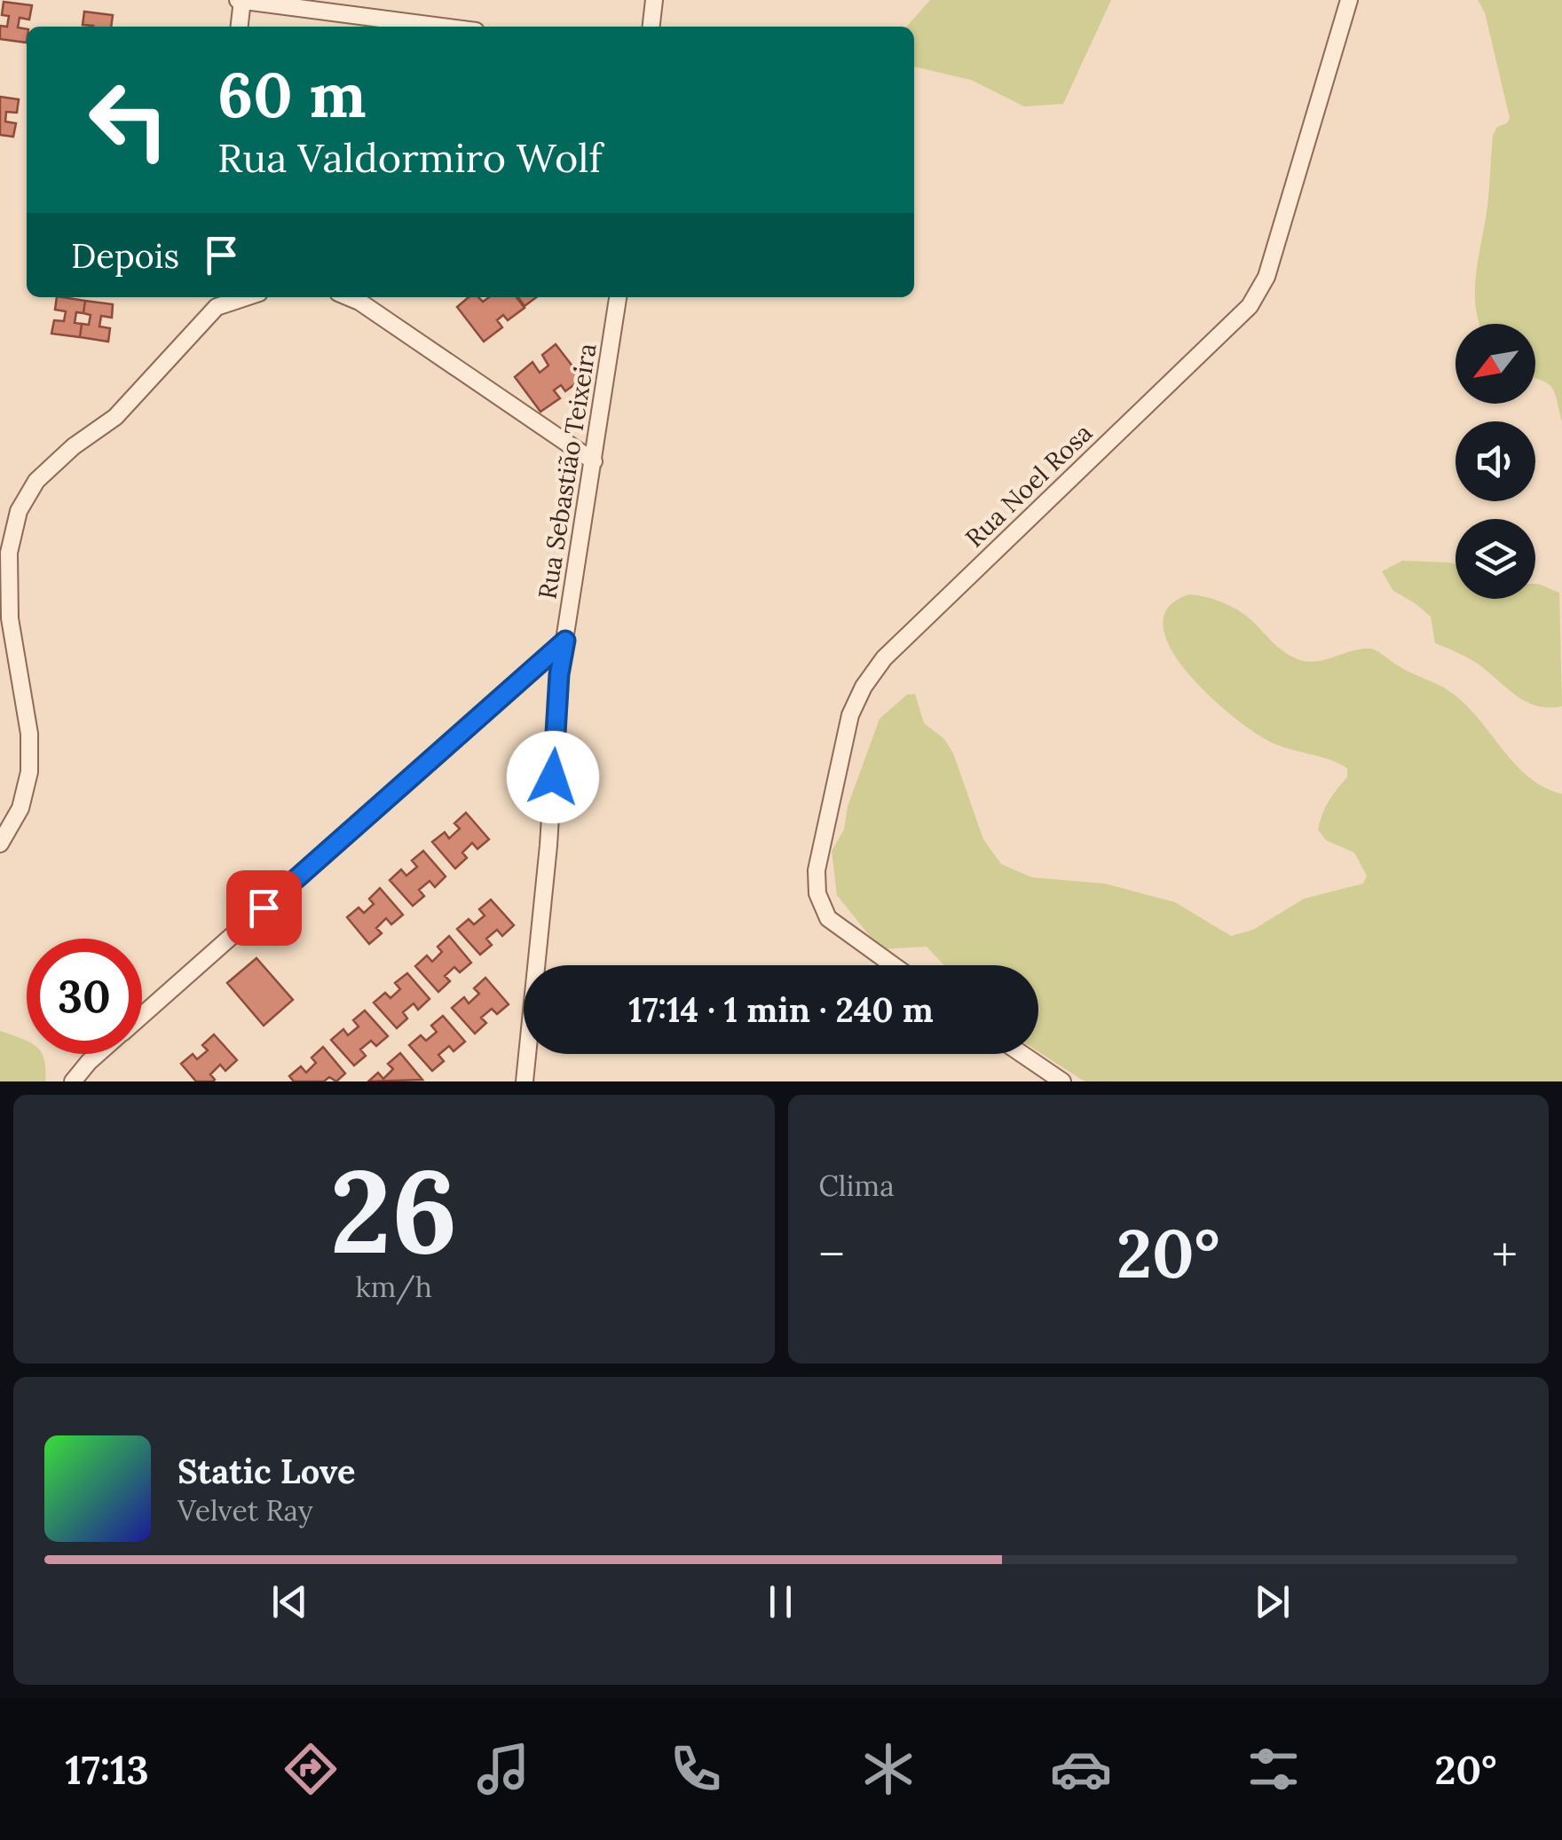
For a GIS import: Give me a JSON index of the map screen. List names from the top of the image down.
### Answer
{
  "streets": {
    "street": ["Rua Sebastião Teixeira", "Rua Noel Rosa"]
  },
  "north": "bottom left",
  "page": {
    "turn": ["60 m", "Rua Valdormiro Wolf"],
    "then": "Depois",
    "limit": "30",
    "trip": "17:14 · 1 min · 240 m",
    "tile": [
      ["26", "km/h"],
      "Clima"
    ],
    "heat": ["−", "20°", "+"],
    "song": ["Static Love", "Velvet Ray"],
    "tabs": ["17:13", "20°"]
  }
}
